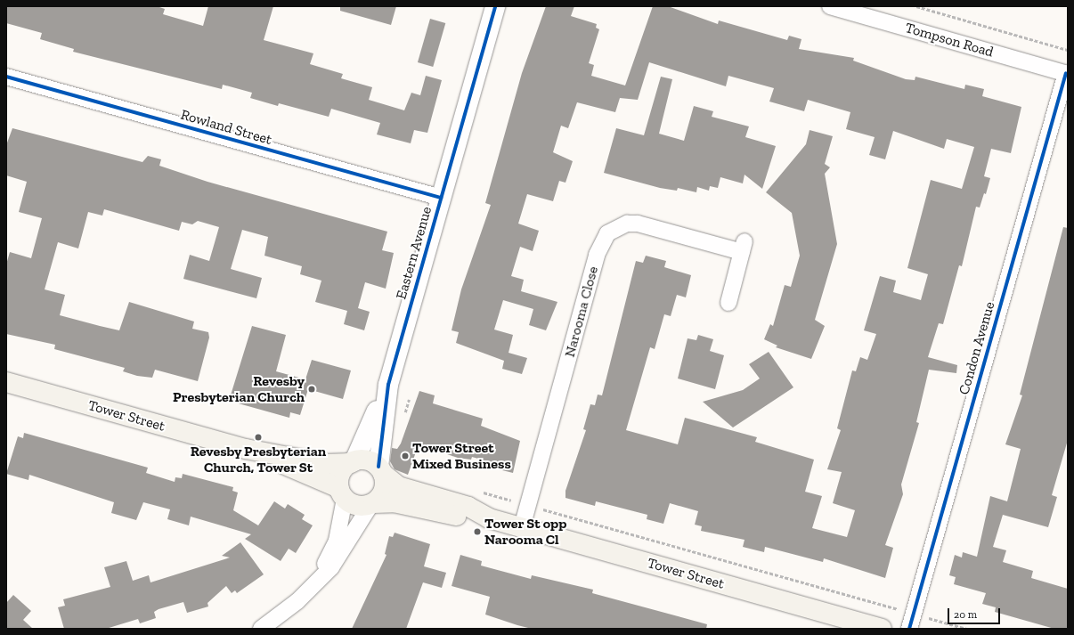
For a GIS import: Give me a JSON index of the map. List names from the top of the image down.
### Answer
{
  "streets": {
    "main road": ["Tower Street"],
    "street": [
      "Tompson Road",
      "Rowland Street",
      "Eastern Avenue",
      "Narooma Close",
      "Condon Avenue"
    ]
  },
  "crossings": [
    ["Tompson Road", "Condon Avenue"],
    ["Rowland Street", "Eastern Avenue"],
    ["Eastern Avenue", "Tower Street"],
    ["Narooma Close", "Tower Street"]
  ],
  "places": [
    "Revesby Presbyterian Church",
    "Revesby Presbyterian Church, Tower St",
    "Tower Street Mixed Business",
    "Tower St opp Narooma Cl"
  ],
  "scale_bar": "20 m"
}
